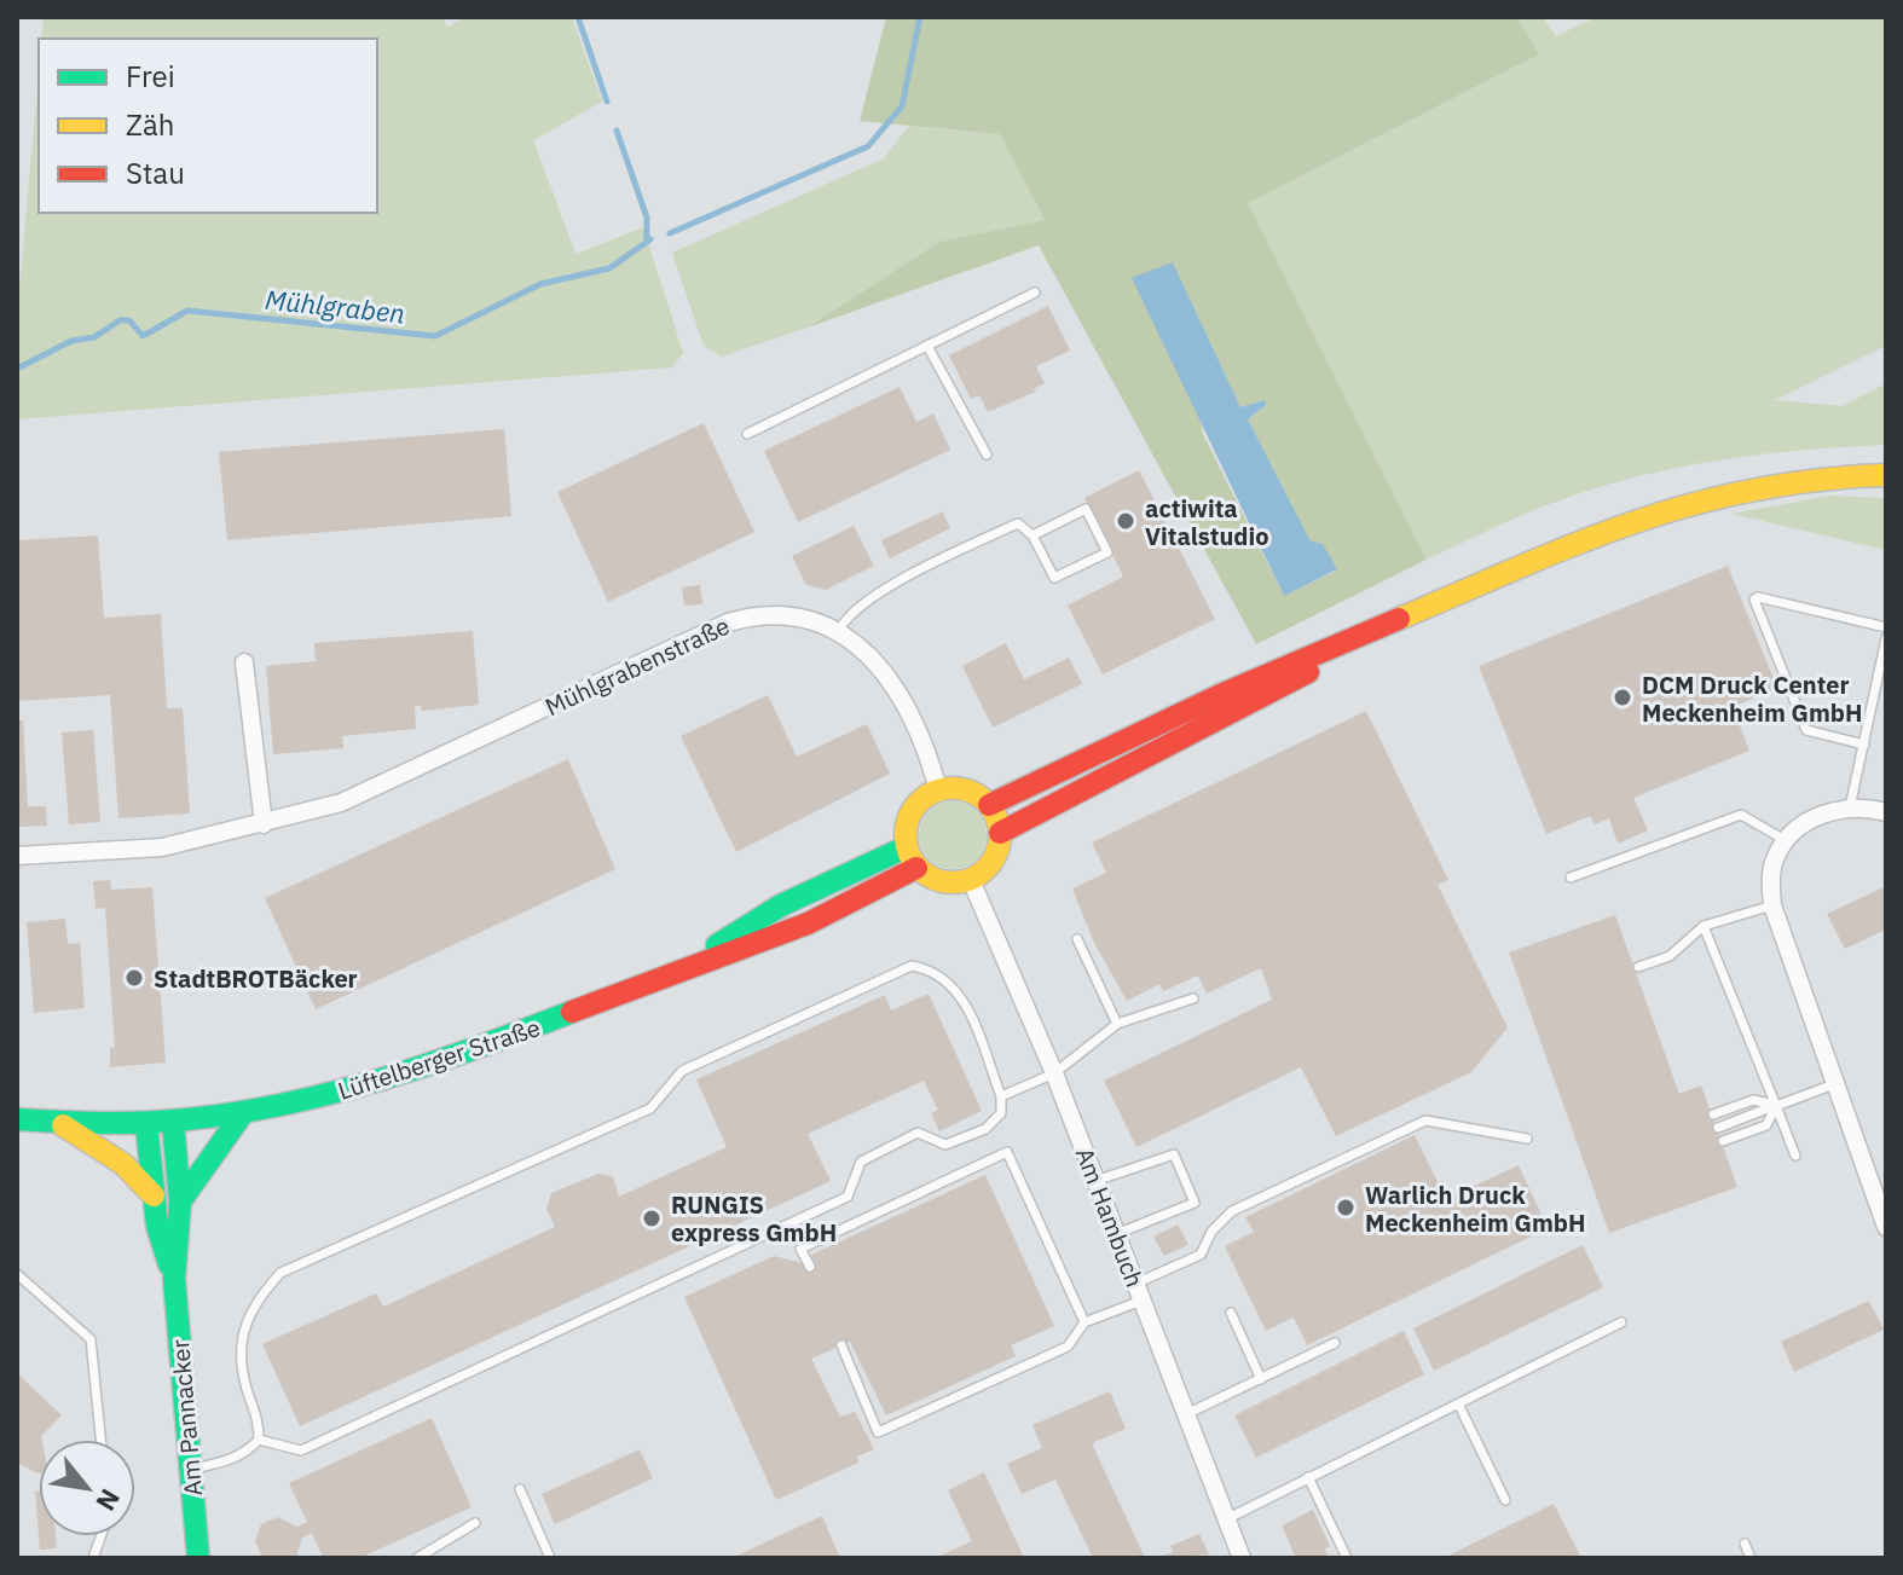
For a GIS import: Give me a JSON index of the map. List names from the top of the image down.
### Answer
{
  "streets": {
    "main road": ["Lüftelberger Straße", "Am Pannacker"],
    "street": ["Mühlgrabenstraße", "Am Hambuch"]
  },
  "crossings": [
    ["Mühlgrabenstraße", "Lüftelberger Straße"],
    ["Mühlgrabenstraße", "Am Hambuch"],
    ["Lüftelberger Straße", "Am Hambuch"],
    ["Lüftelberger Straße", "Am Pannacker"]
  ],
  "water": ["Mühlgraben"],
  "places": [
    "actiwita Vitalstudio",
    "DCM Druck Center Meckenheim GmbH",
    "StadtBROTBäcker",
    "Warlich Druck Meckenheim GmbH",
    "RUNGIS express GmbH"
  ],
  "legend": ["Frei", "Zäh", "Stau"],
  "north": "bottom right"
}
